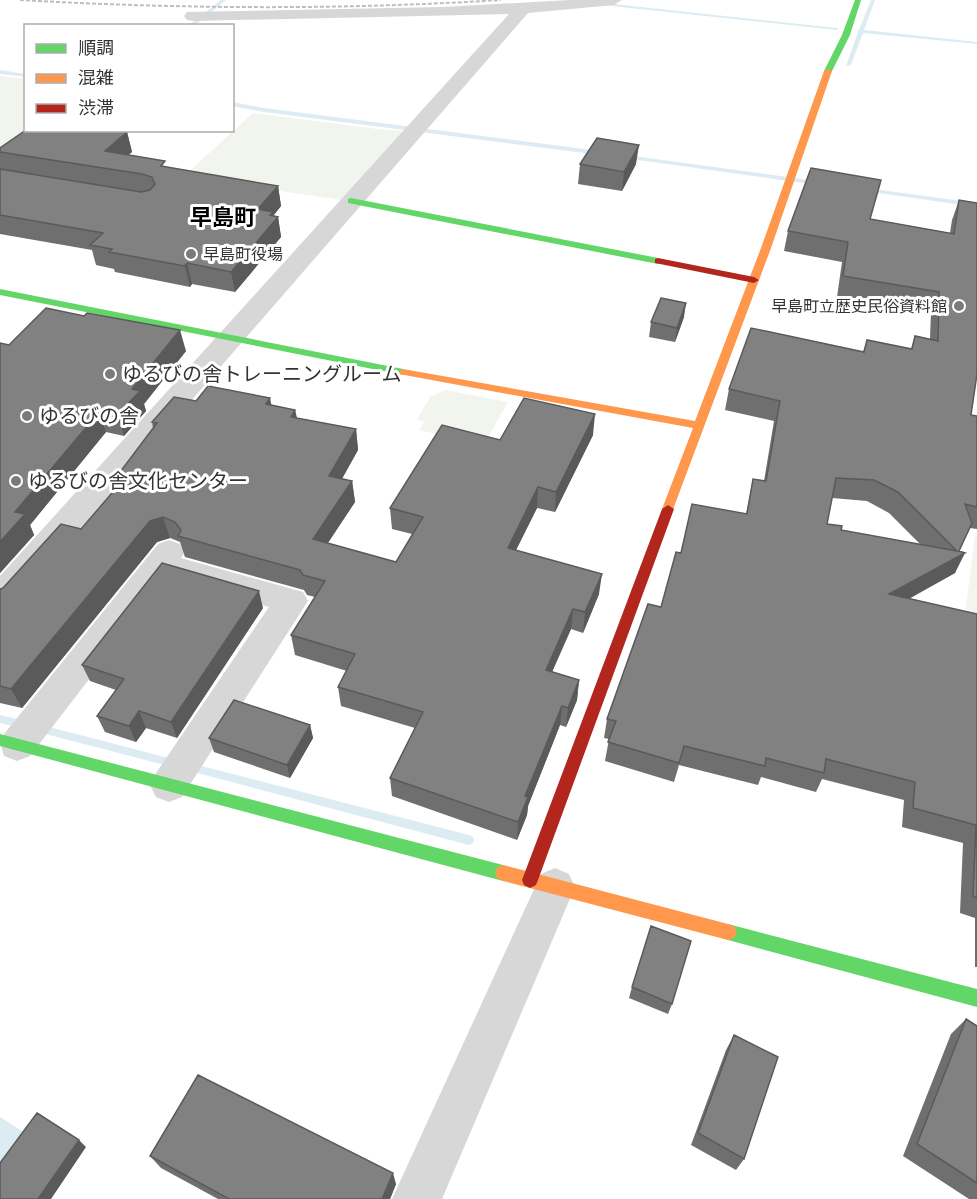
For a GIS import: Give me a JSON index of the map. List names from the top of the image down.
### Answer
{
  "districts": ["早島町"],
  "places": [
    "早島町役場",
    "早島町立歴史民俗資料館",
    "ゆるびの舎トレーニングルーム",
    "ゆるびの舎",
    "ゆるびの舎文化センター"
  ],
  "legend": ["順調", "混雑", "渋滞"]
}
